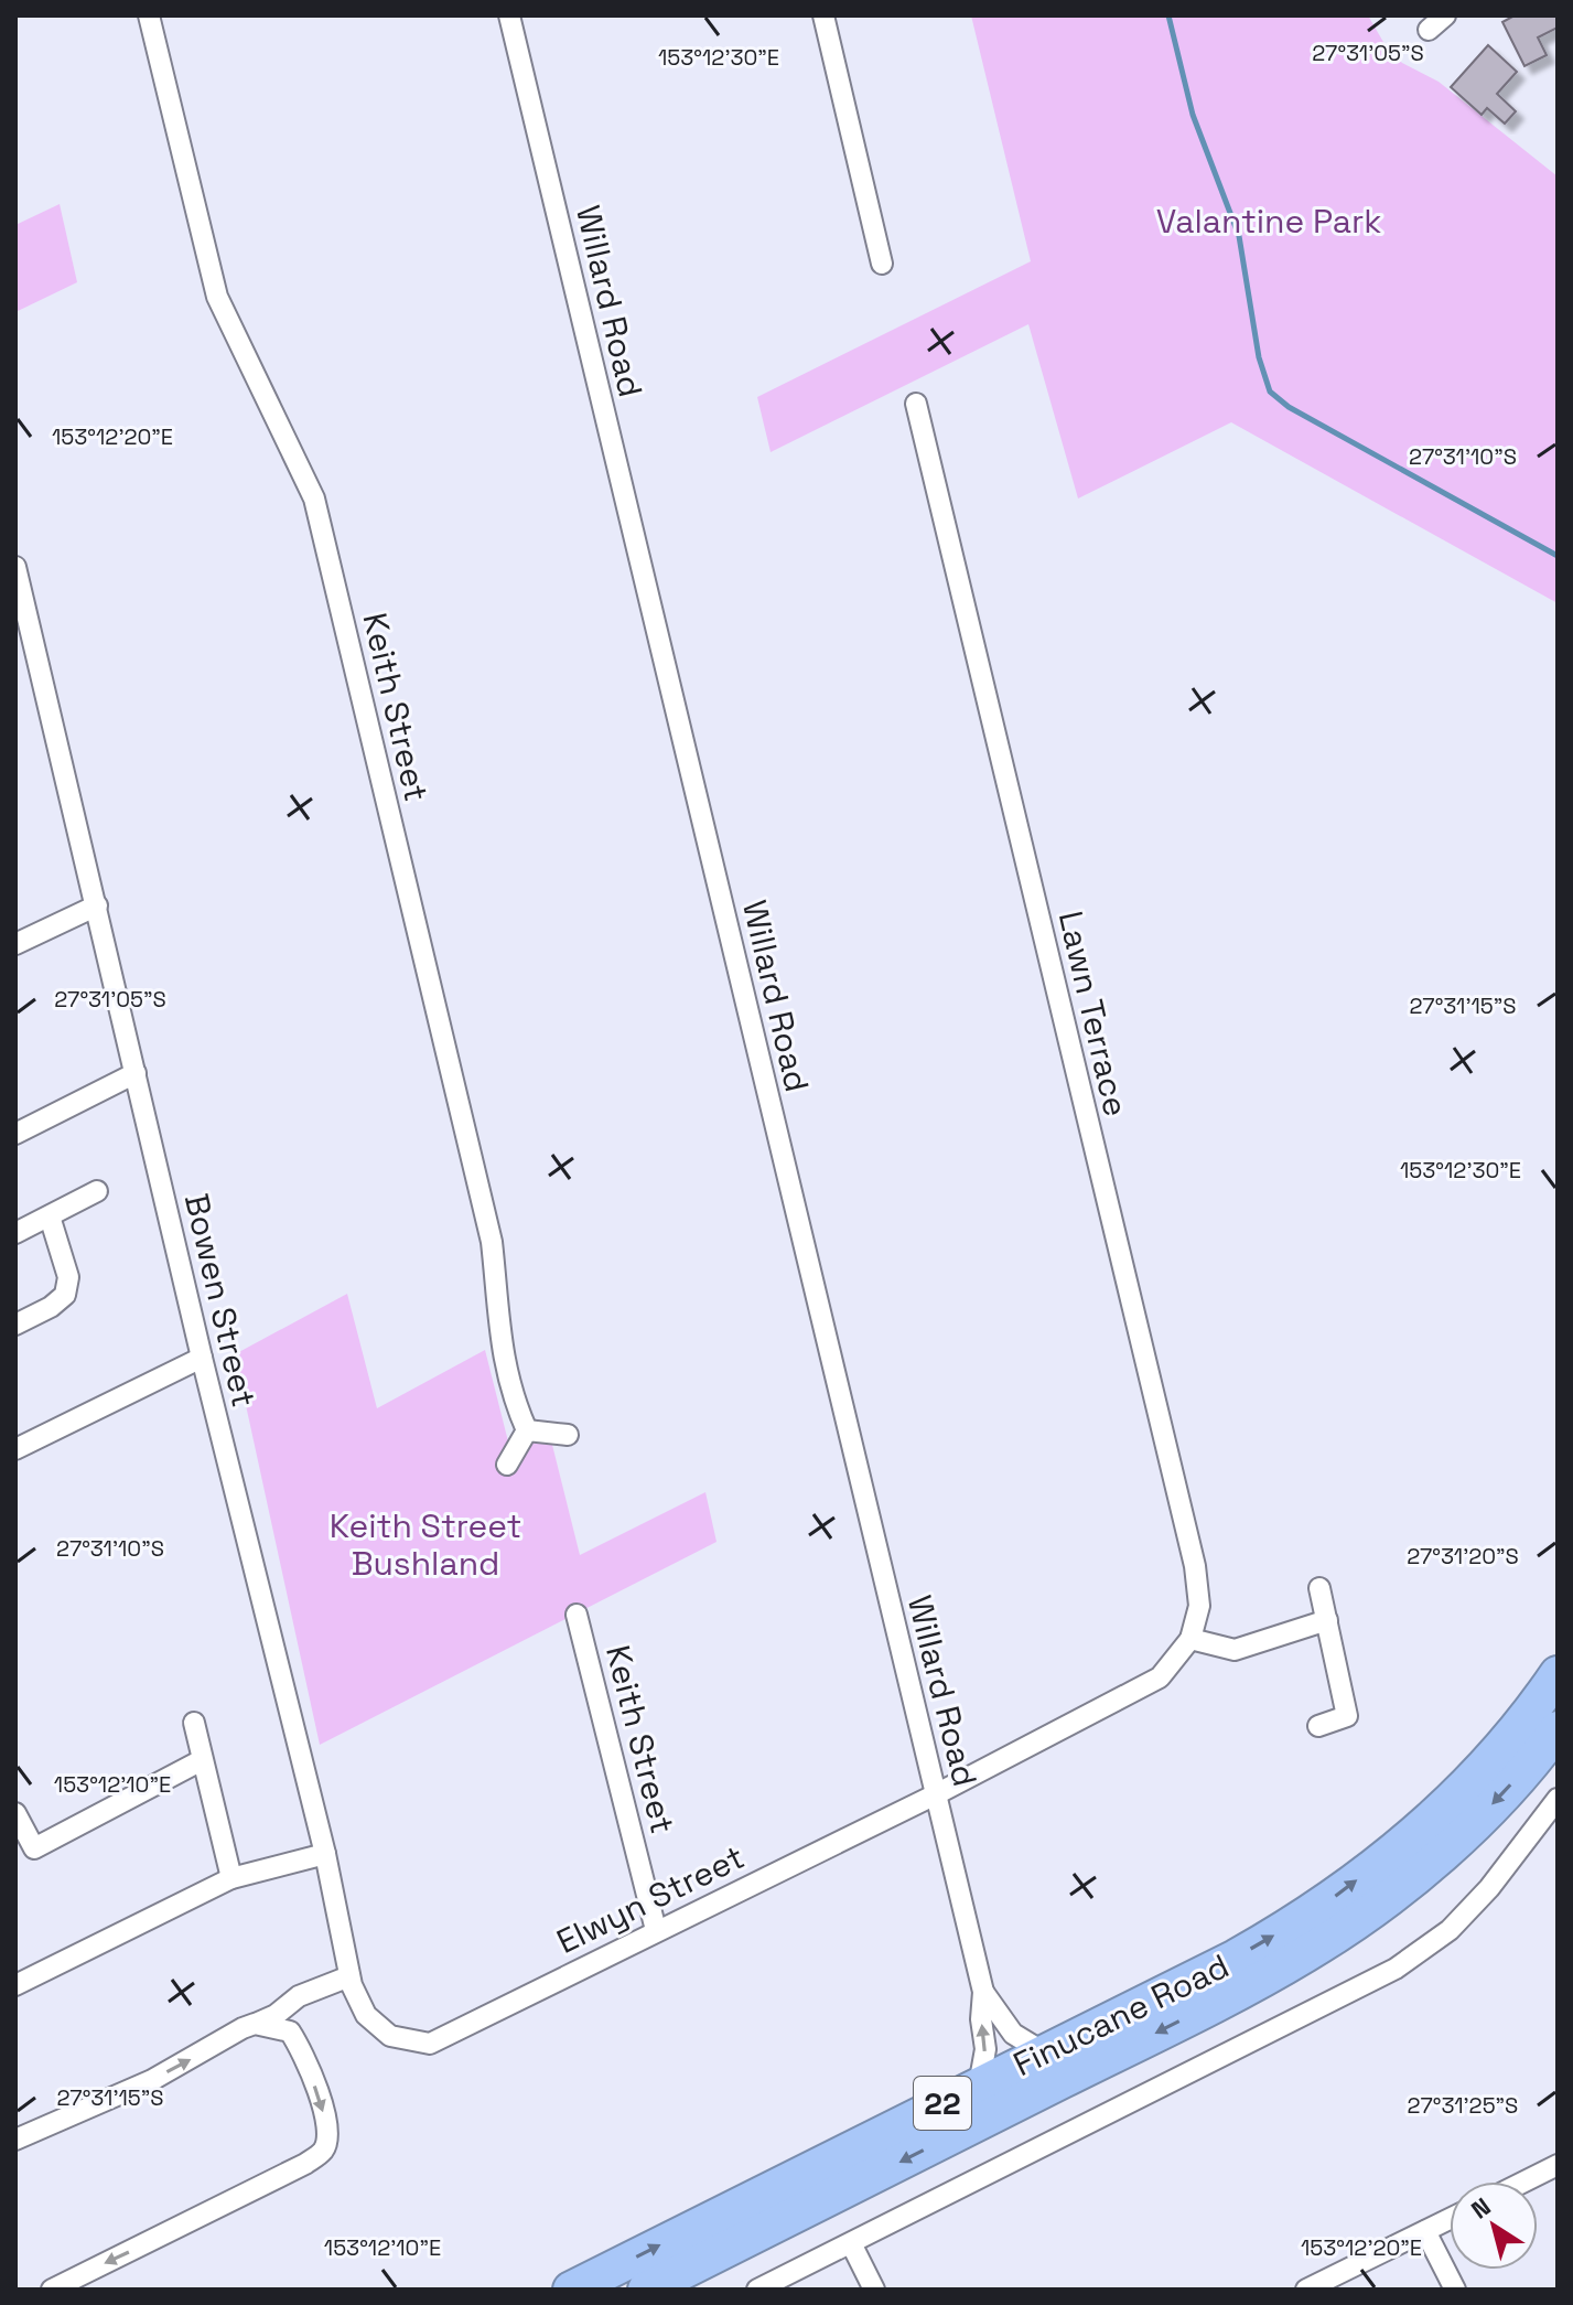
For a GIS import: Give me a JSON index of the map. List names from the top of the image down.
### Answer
{
  "streets": {
    "highway": ["Finucane Road", "22"],
    "street": [
      "Willard Road",
      "Keith Street",
      "Lawn Terrace",
      "Bowen Street",
      "Elwyn Street"
    ]
  },
  "crossings": [
    ["Willard Road", "Elwyn Street"],
    ["Willard Road", "Finucane Road"],
    ["Keith Street", "Elwyn Street"],
    ["Lawn Terrace", "Elwyn Street"],
    ["Bowen Street", "Elwyn Street"]
  ],
  "parks": ["Valantine Park", "Keith Street Bushland"],
  "north": "top left",
  "coordinates": [
    "27°31'05\"S",
    "153°12'30\"E",
    "153°12'20\"E",
    "27°31'10\"S",
    "27°31'15\"S",
    "27°31'20\"S",
    "153°12'10\"E",
    "27°31'25\"S"
  ]
}
